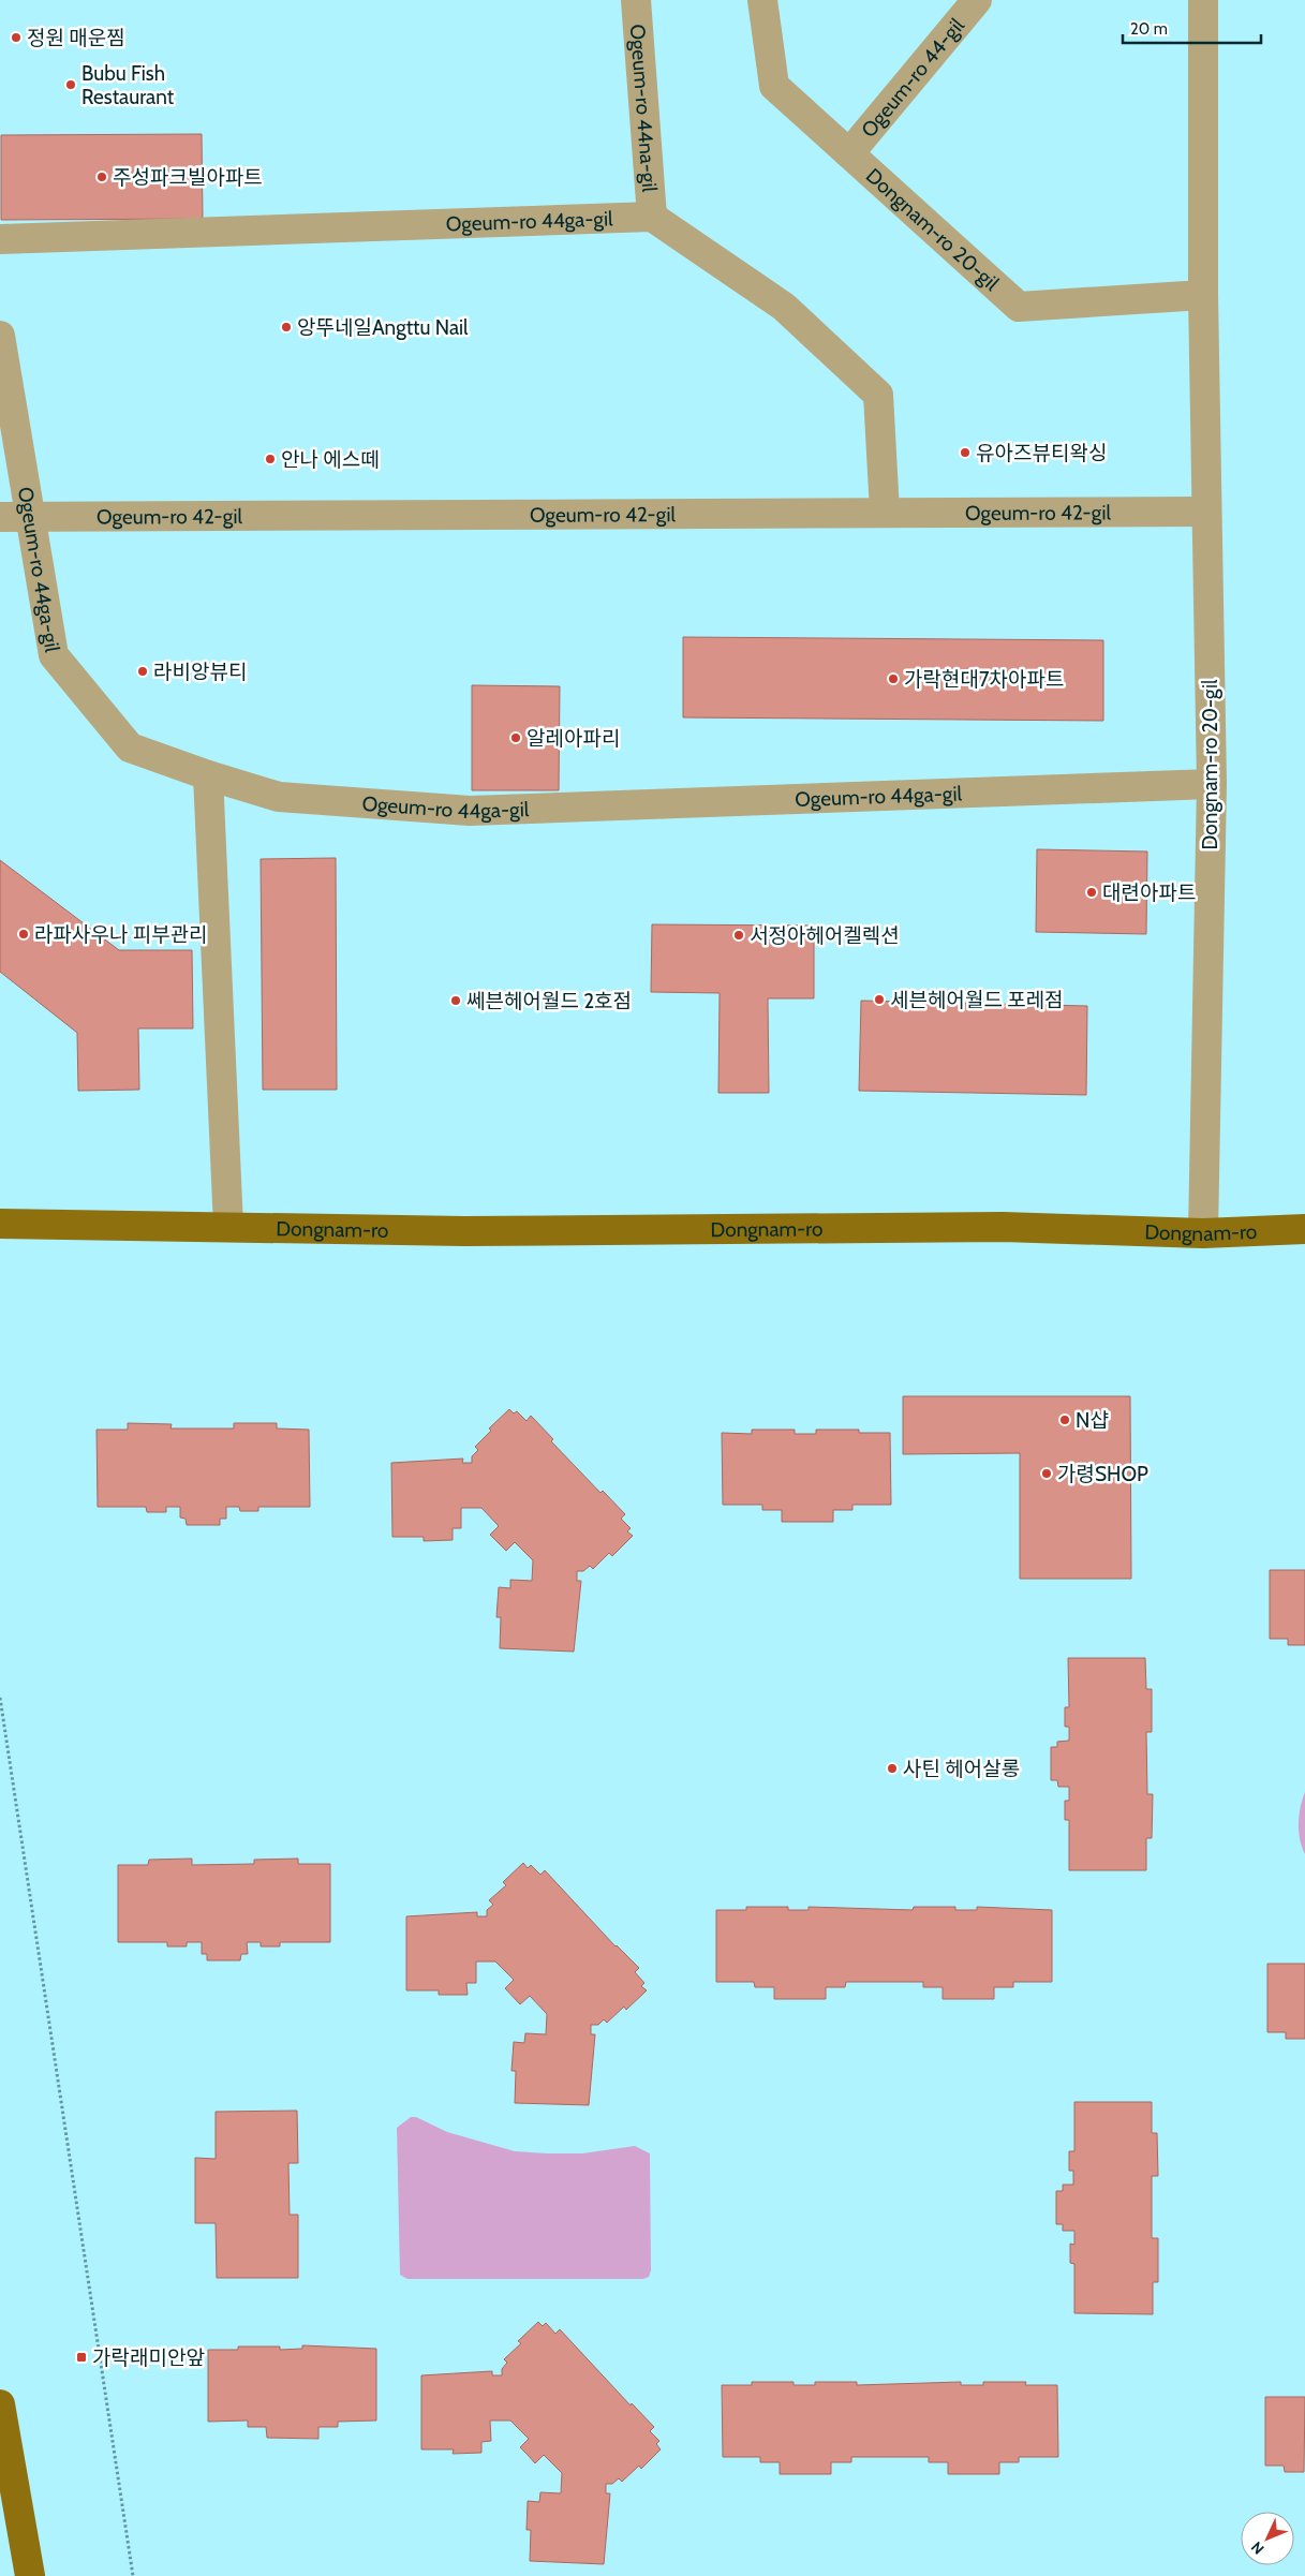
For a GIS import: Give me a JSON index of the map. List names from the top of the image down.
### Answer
{
  "streets": {
    "main road": ["Dongnam-ro"],
    "street": [
      "Ogeum-ro 44-gil",
      "Ogeum-ro 44na-gil",
      "Ogeum-ro 44ga-gil",
      "Dongnam-ro 20-gil",
      "Ogeum-ro 42-gil"
    ]
  },
  "crossings": [
    ["Ogeum-ro 44-gil", "Dongnam-ro 20-gil"],
    ["Ogeum-ro 44na-gil", "Ogeum-ro 44ga-gil"],
    ["Ogeum-ro 44ga-gil", "Dongnam-ro 20-gil"],
    ["Ogeum-ro 44ga-gil", "Ogeum-ro 42-gil"],
    ["Dongnam-ro 20-gil", "Ogeum-ro 42-gil"],
    ["Dongnam-ro 20-gil", "Dongnam-ro"]
  ],
  "places": {
    "other": [
      "정원 매운찜",
      "Bubu Fish Restaurant",
      "주성파크빌아파트",
      "앙뚜네일Angttu Nail",
      "유아즈뷰티왁싱",
      "안나 에스떼",
      "라비앙뷰티",
      "가락현대7차아파트",
      "알레아파리",
      "대련아파트",
      "라파사우나 피부관리",
      "서정아헤어켈렉션",
      "세븐헤어월드 포레점",
      "쎄븐헤어월드 2호점",
      "N샵",
      "가령SHOP",
      "사틴 헤어살롱"
    ],
    "transit": ["가락래미안앞"]
  },
  "scale_bar": "20 m",
  "north": "bottom left"
}
